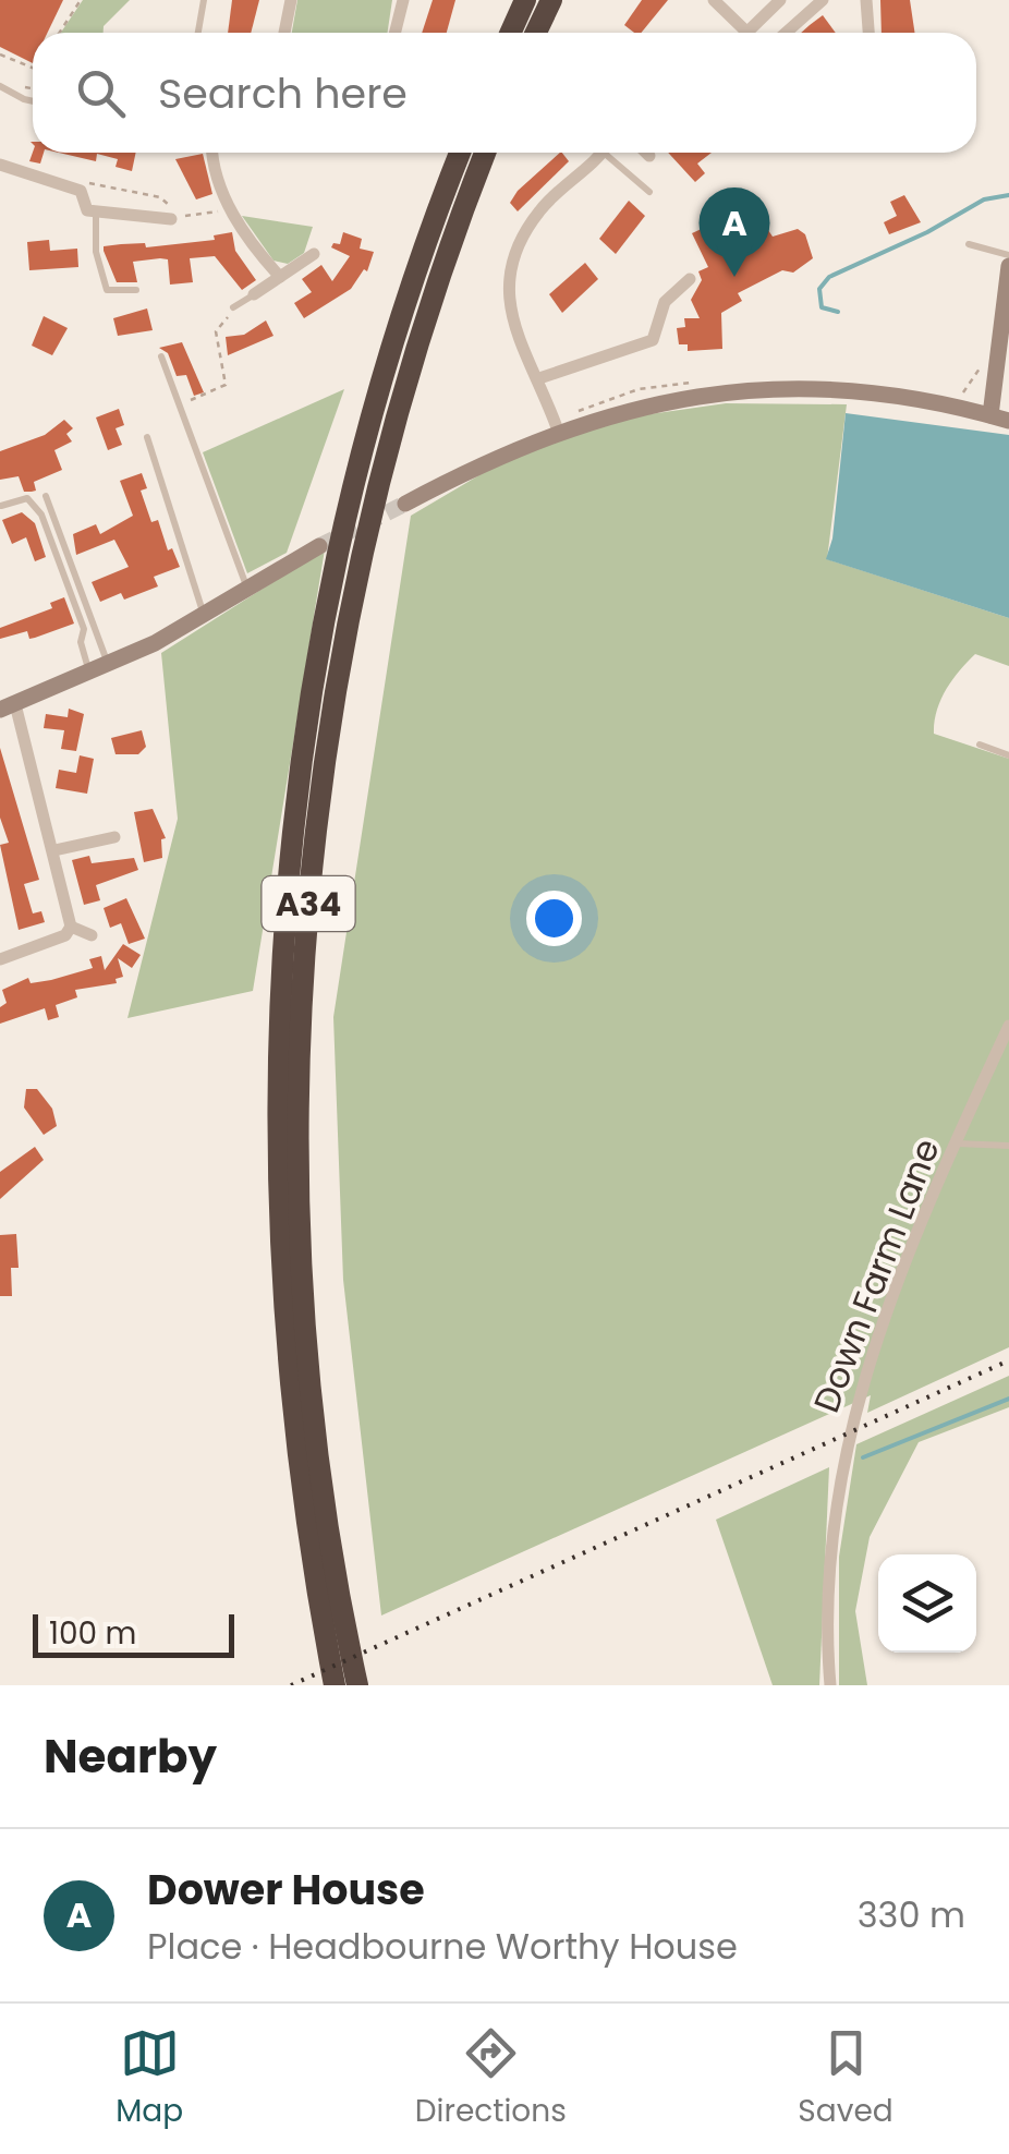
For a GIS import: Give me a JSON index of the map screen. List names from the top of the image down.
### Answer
{
  "streets": {
    "highway": ["A34"],
    "street": ["Down Farm Lane"]
  },
  "scale_bar": "100 m",
  "page": {
    "search": "Search here",
    "pins": "A",
    "scale": "100 m",
    "heading": "Nearby",
    "list": [
      {
        "mark": "A",
        "name": "Dower House",
        "note": "Place · Headbourne Worthy House",
        "value": "330 m"
      }
    ],
    "nav": ["Map", "Directions", "Saved"]
  }
}
